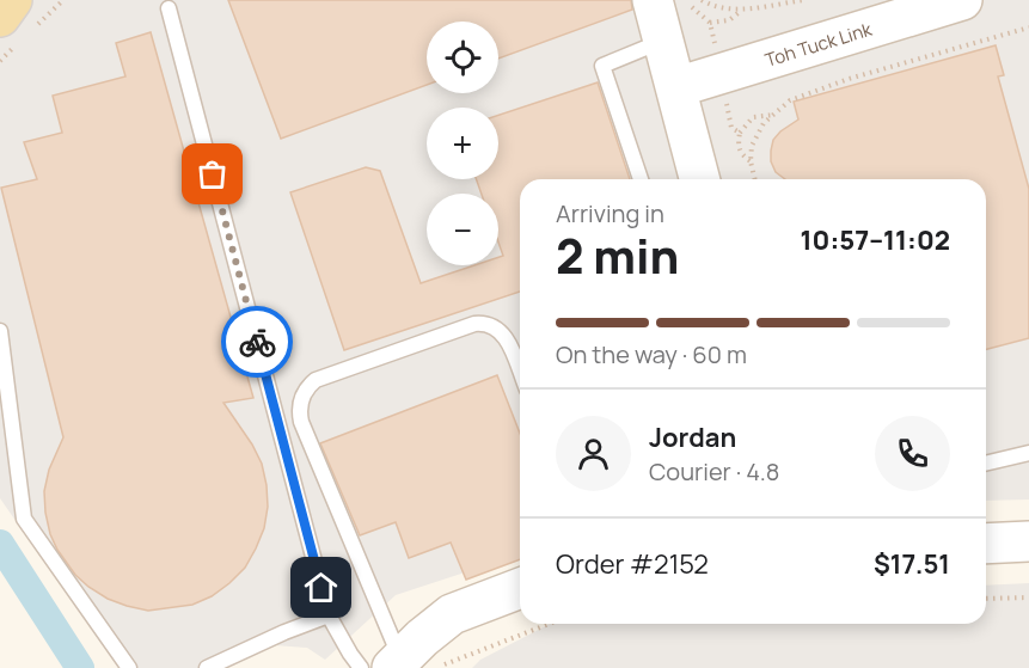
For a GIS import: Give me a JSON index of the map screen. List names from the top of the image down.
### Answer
{
  "streets": {
    "street": ["Toh Tuck Link"]
  },
  "page": {
    "map_buttons": ["+", "−"],
    "heading": ["2 min", "Arriving in", "10:57–11:02"],
    "panel": [
      "Jordan",
      "Courier · 4.8",
      "Order #2152",
      "$17.51"
    ],
    "bar": "On the way · 60 m"
  }
}
